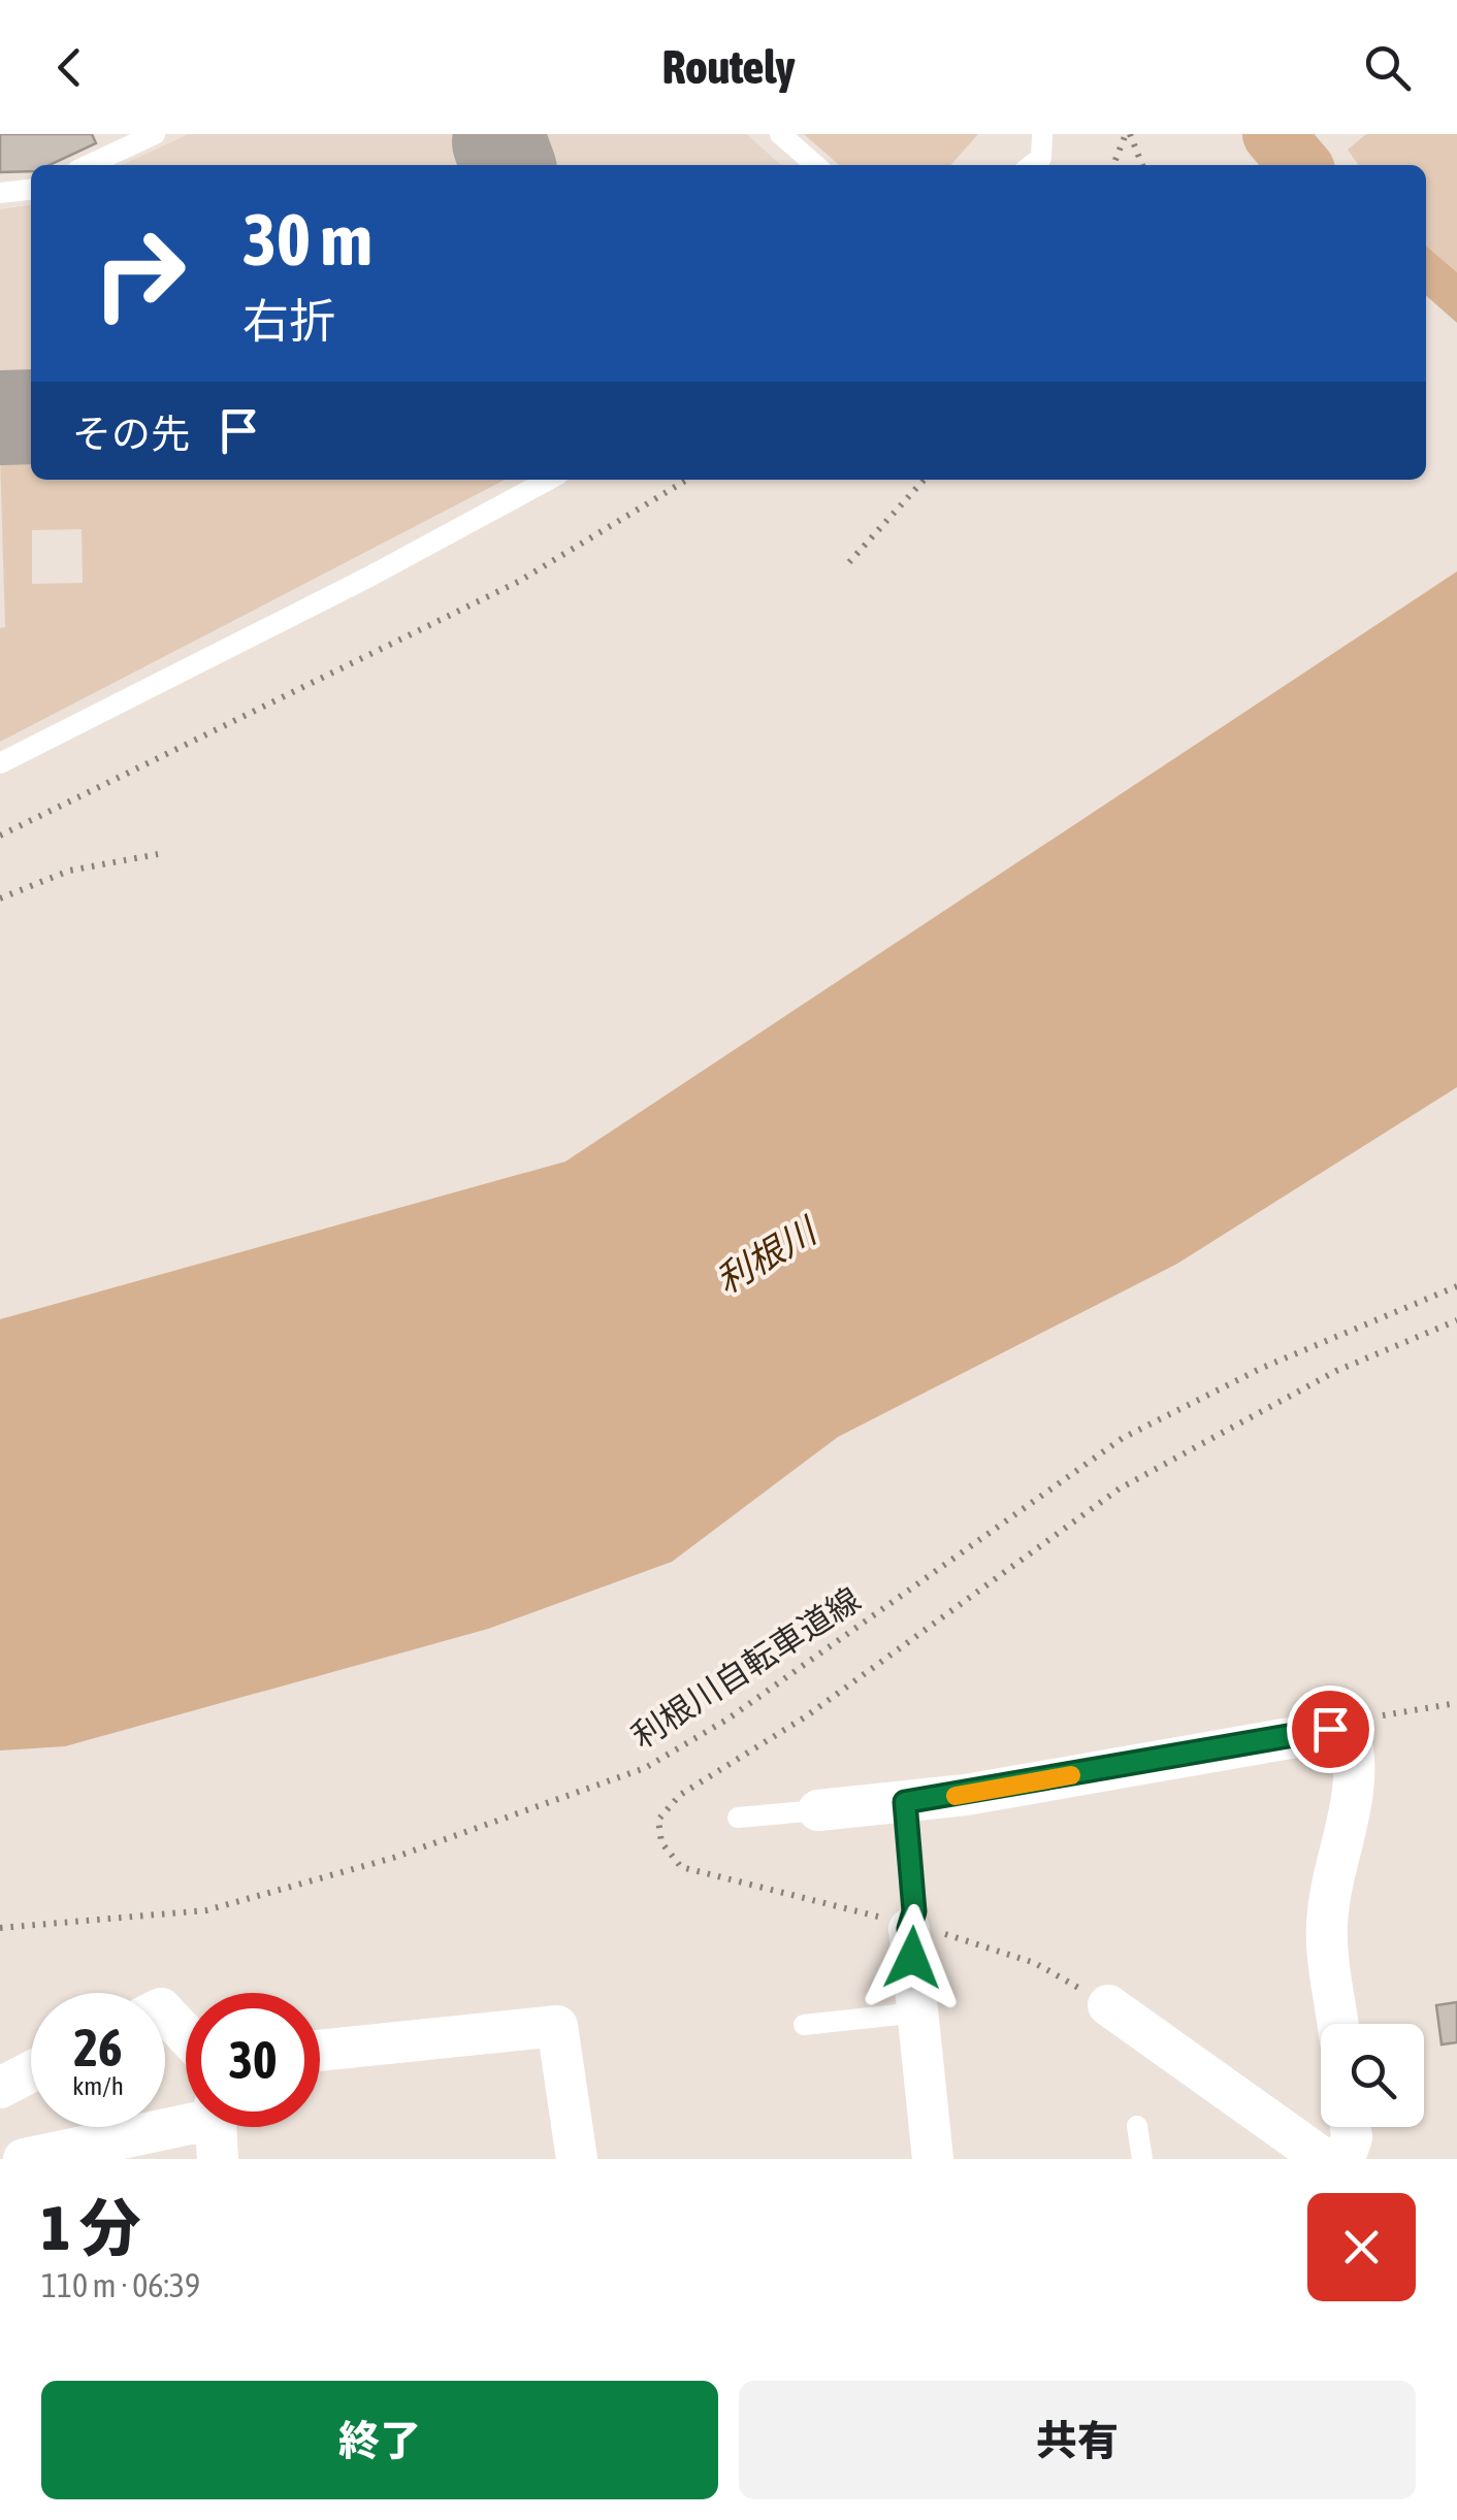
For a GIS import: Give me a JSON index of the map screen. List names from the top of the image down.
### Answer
{
  "streets": {
    "path": ["利根川自転車道線"]
  },
  "water": ["利根川"],
  "page": {
    "header": "Routely",
    "turn": ["30 m", "右折"],
    "then": "その先",
    "speed": "26 km/h",
    "limit": "30",
    "heading": ["1 分", "110 m · 06:39"],
    "buttons": ["終了", "共有"]
  }
}
